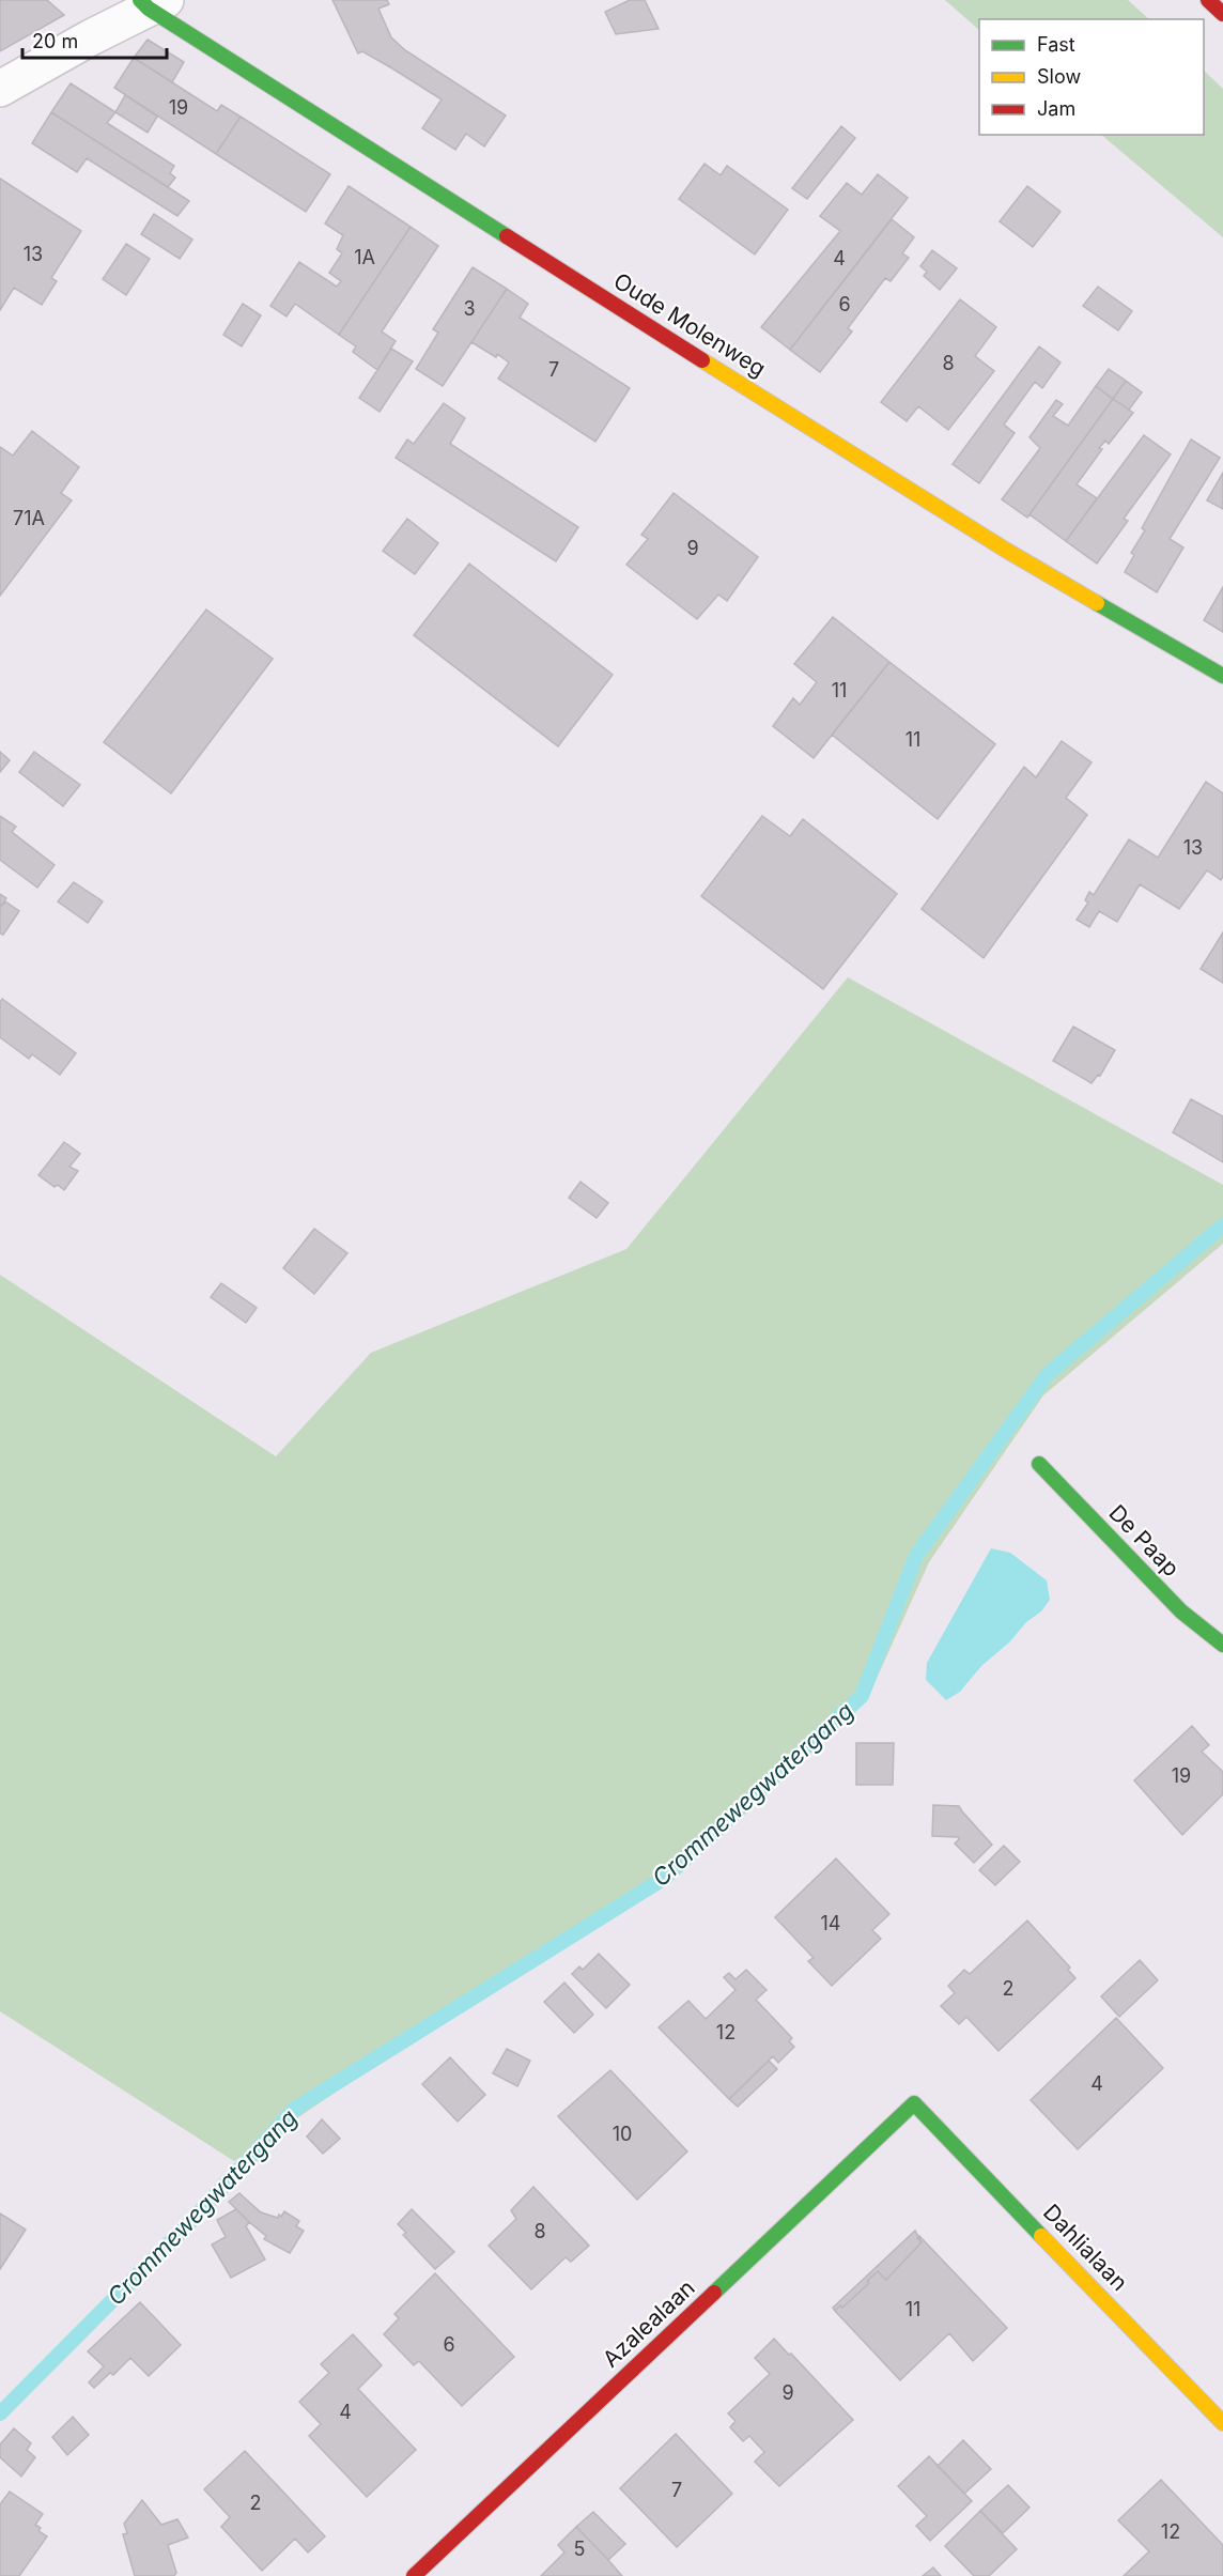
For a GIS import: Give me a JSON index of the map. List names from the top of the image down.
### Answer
{
  "streets": {
    "main road": [
      "Oude Molenweg",
      "De Paap",
      "Dahlialaan",
      "Azalealaan"
    ]
  },
  "crossings": [
    ["Dahlialaan", "Azalealaan"]
  ],
  "water": ["Crommewegwatergang"],
  "house_numbers": [
    "19",
    "13",
    "1A",
    "4",
    "6",
    "3",
    "8",
    "7",
    "71A",
    "9",
    "11",
    "11",
    "13",
    "19",
    "14",
    "2",
    "12",
    "4",
    "10",
    "8",
    "11",
    "6",
    "9",
    "4",
    "7",
    "2",
    "12",
    "5"
  ],
  "legend": ["Fast", "Slow", "Jam"],
  "scale_bar": "20 m"
}
